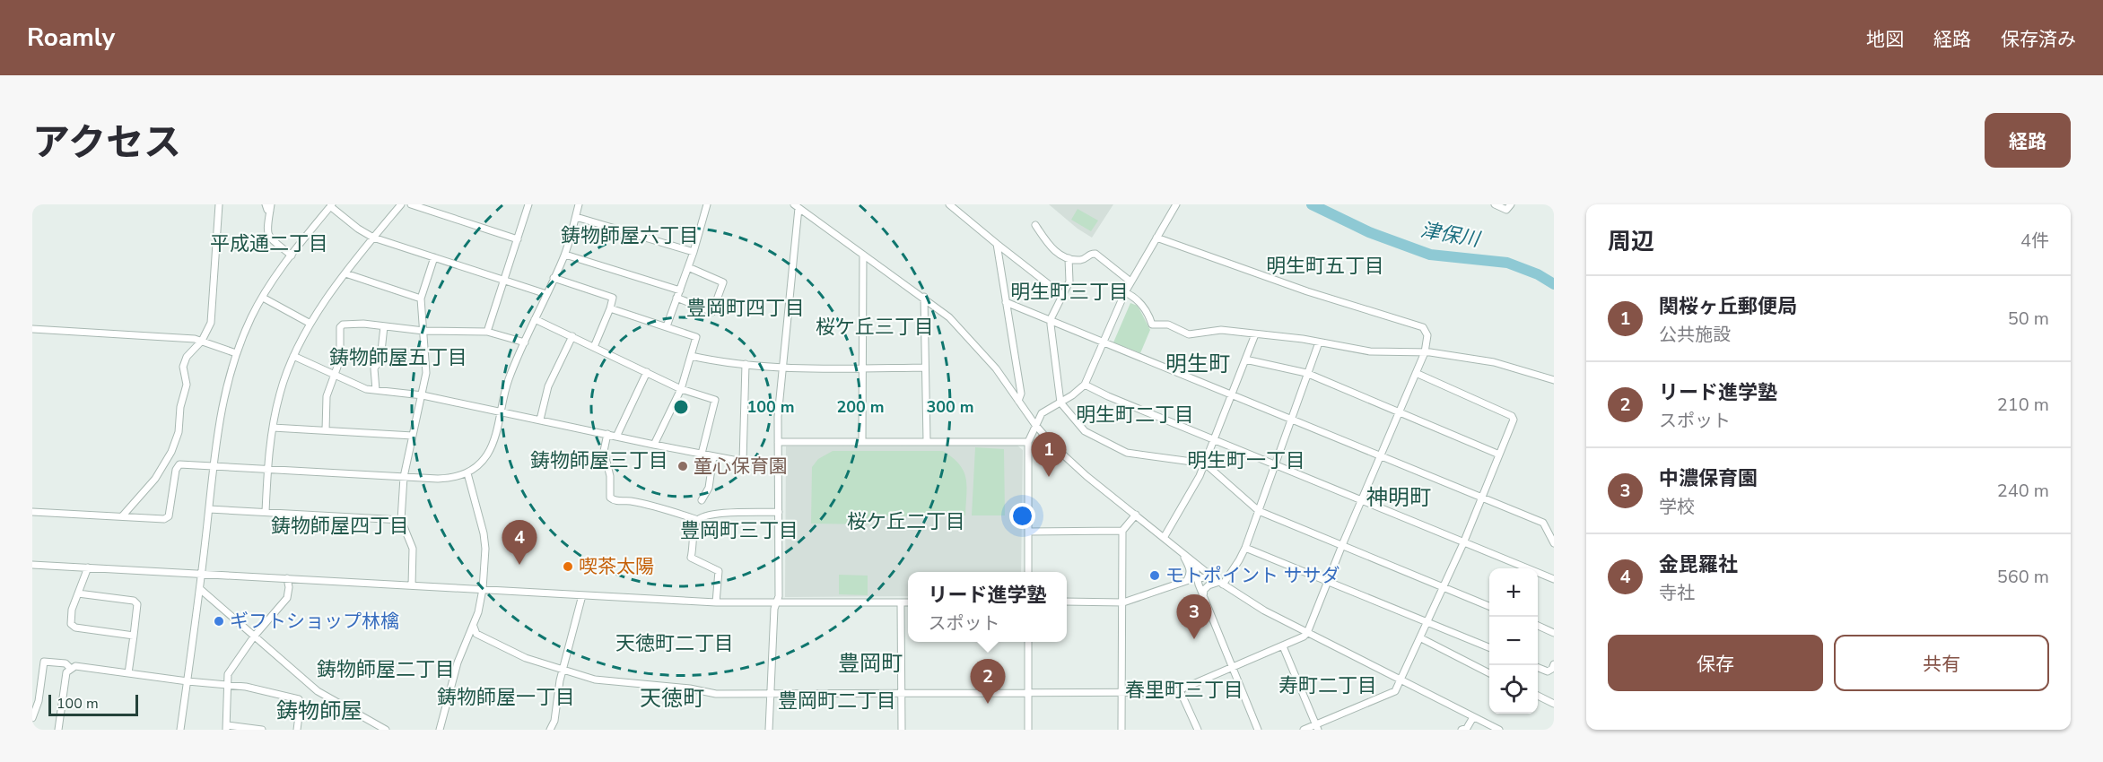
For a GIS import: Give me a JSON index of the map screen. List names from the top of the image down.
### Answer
{
  "districts": [
    "鋳物師屋六丁目",
    "平成通二丁目",
    "明生町五丁目",
    "明生町三丁目",
    "豊岡町四丁目",
    "桜ケ丘三丁目",
    "鋳物師屋五丁目",
    "明生町",
    "明生町二丁目",
    "鋳物師屋三丁目",
    "明生町一丁目",
    "神明町",
    "桜ケ丘二丁目",
    "鋳物師屋四丁目",
    "豊岡町三丁目",
    "天徳町二丁目",
    "豊岡町",
    "鋳物師屋二丁目",
    "寿町二丁目",
    "春里町三丁目",
    "鋳物師屋一丁目",
    "天徳町",
    "豊岡町二丁目",
    "鋳物師屋"
  ],
  "water": ["津保川"],
  "places": [
    "童心保育園",
    "喫茶太陽",
    "モトポイント ササダ",
    "ギフトショップ林檎"
  ],
  "scale_bar": "100 m",
  "page": {
    "header": "Roamly",
    "nav": ["地図", "経路", "保存済み"],
    "title": "アクセス",
    "buttons": [
      "経路",
      ["保存", "共有"]
    ],
    "heading": ["周辺", "4件"],
    "list": [
      {
        "mark": "1",
        "name": "関桜ヶ丘郵便局",
        "note": "公共施設",
        "value": "50 m"
      },
      {
        "mark": "2",
        "name": "リード進学塾",
        "note": "スポット",
        "value": "210 m"
      },
      {
        "mark": "3",
        "name": "中濃保育園",
        "note": "学校",
        "value": "240 m"
      },
      {
        "mark": "4",
        "name": "金毘羅社",
        "note": "寺社",
        "value": "560 m"
      }
    ],
    "pins": [
      "1",
      "4",
      "3",
      "2"
    ],
    "map_buttons": ["+", "−"],
    "popup": ["リード進学塾", "スポット"],
    "scale": "100 m"
  },
  "rings": ["100 m", "200 m", "300 m"]
}
